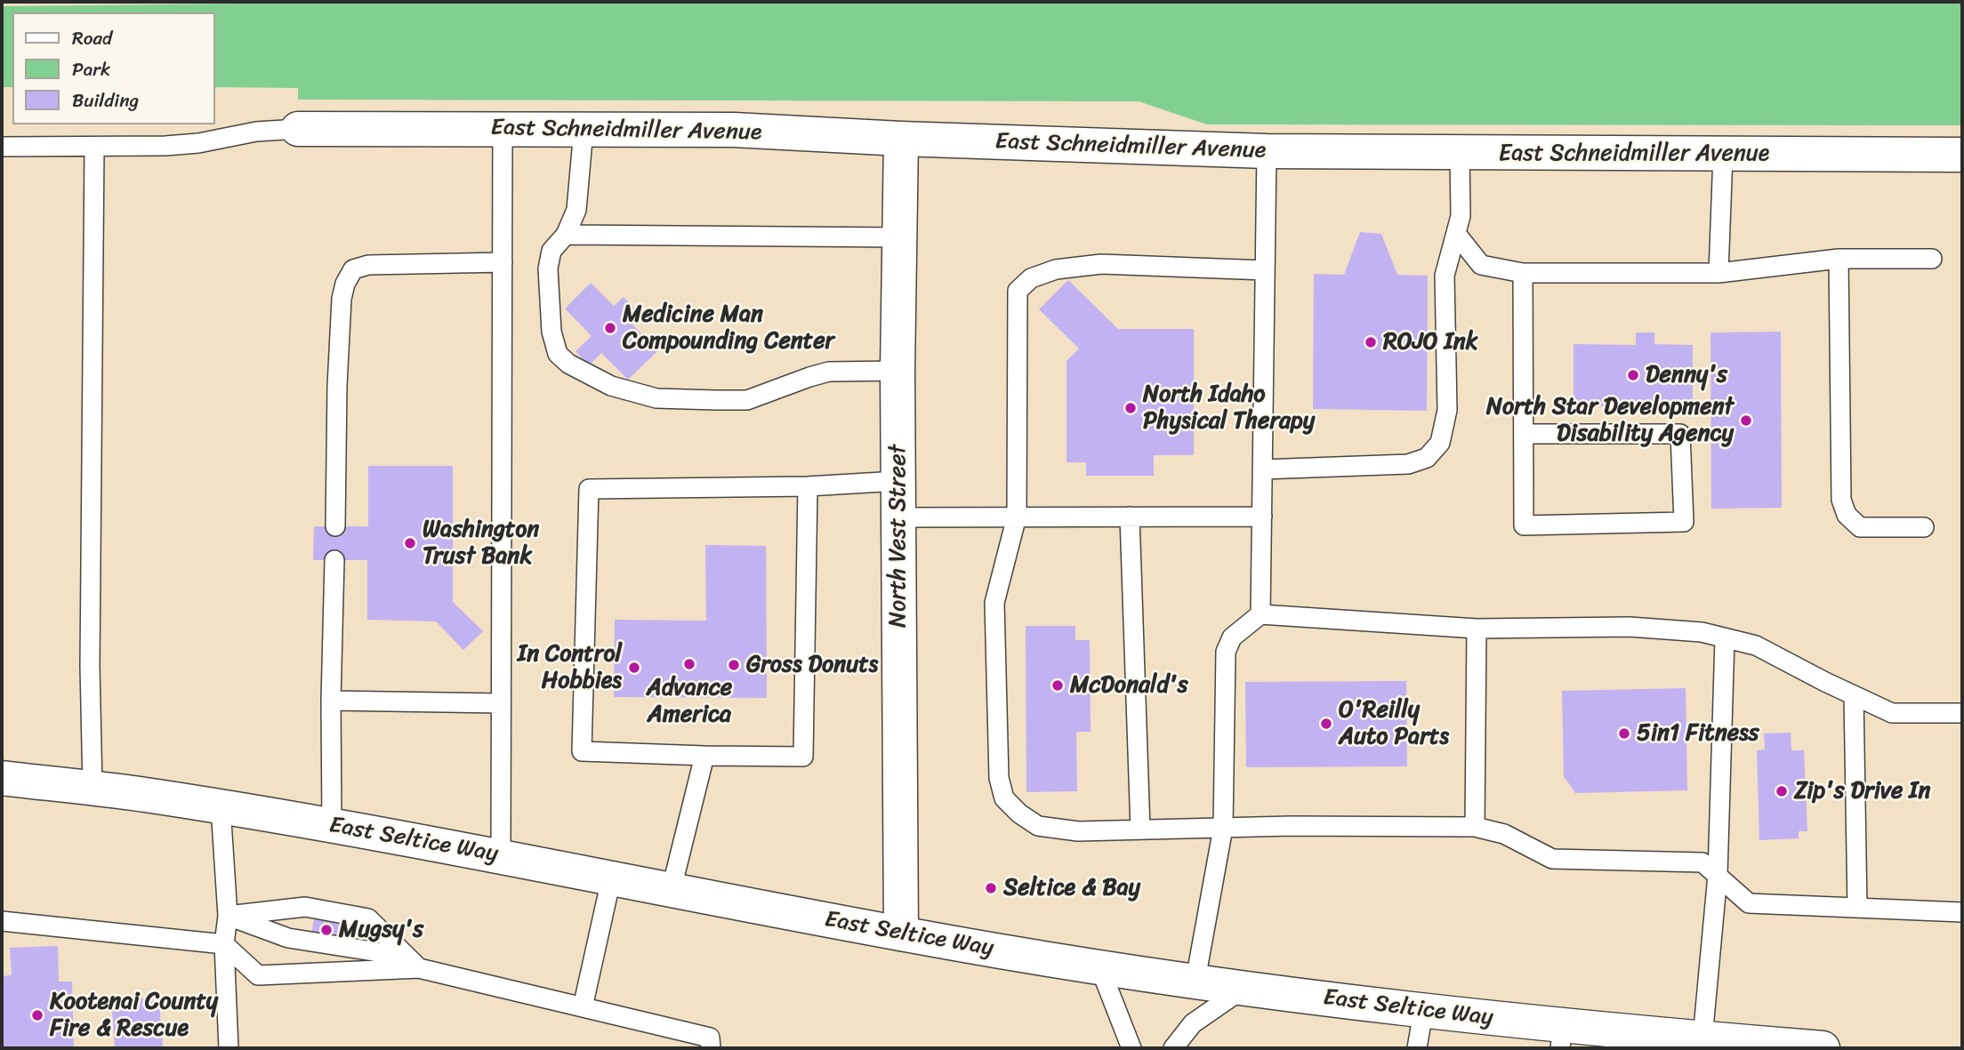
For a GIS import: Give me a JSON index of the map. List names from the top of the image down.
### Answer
{
  "streets": {
    "street": ["East Schneidmiller Avenue", "North Vest Street", "East Seltice Way"]
  },
  "crossings": [
    ["East Schneidmiller Avenue", "North Vest Street"],
    ["North Vest Street", "East Seltice Way"]
  ],
  "places": [
    "Medicine Man Compounding Center",
    "ROJO Ink",
    "Denny's",
    "North Idaho Physical Therapy",
    "North Star Development Disability Agency",
    "Washington Trust Bank",
    "Advance America",
    "Gross Donuts",
    "In Control Hobbies",
    "McDonald's",
    "O'Reilly Auto Parts",
    "5in1 Fitness",
    "Zip's Drive In",
    "Seltice & Bay",
    "Mugsy's",
    "Kootenai County Fire & Rescue"
  ],
  "legend": ["Road", "Park", "Building"]
}
